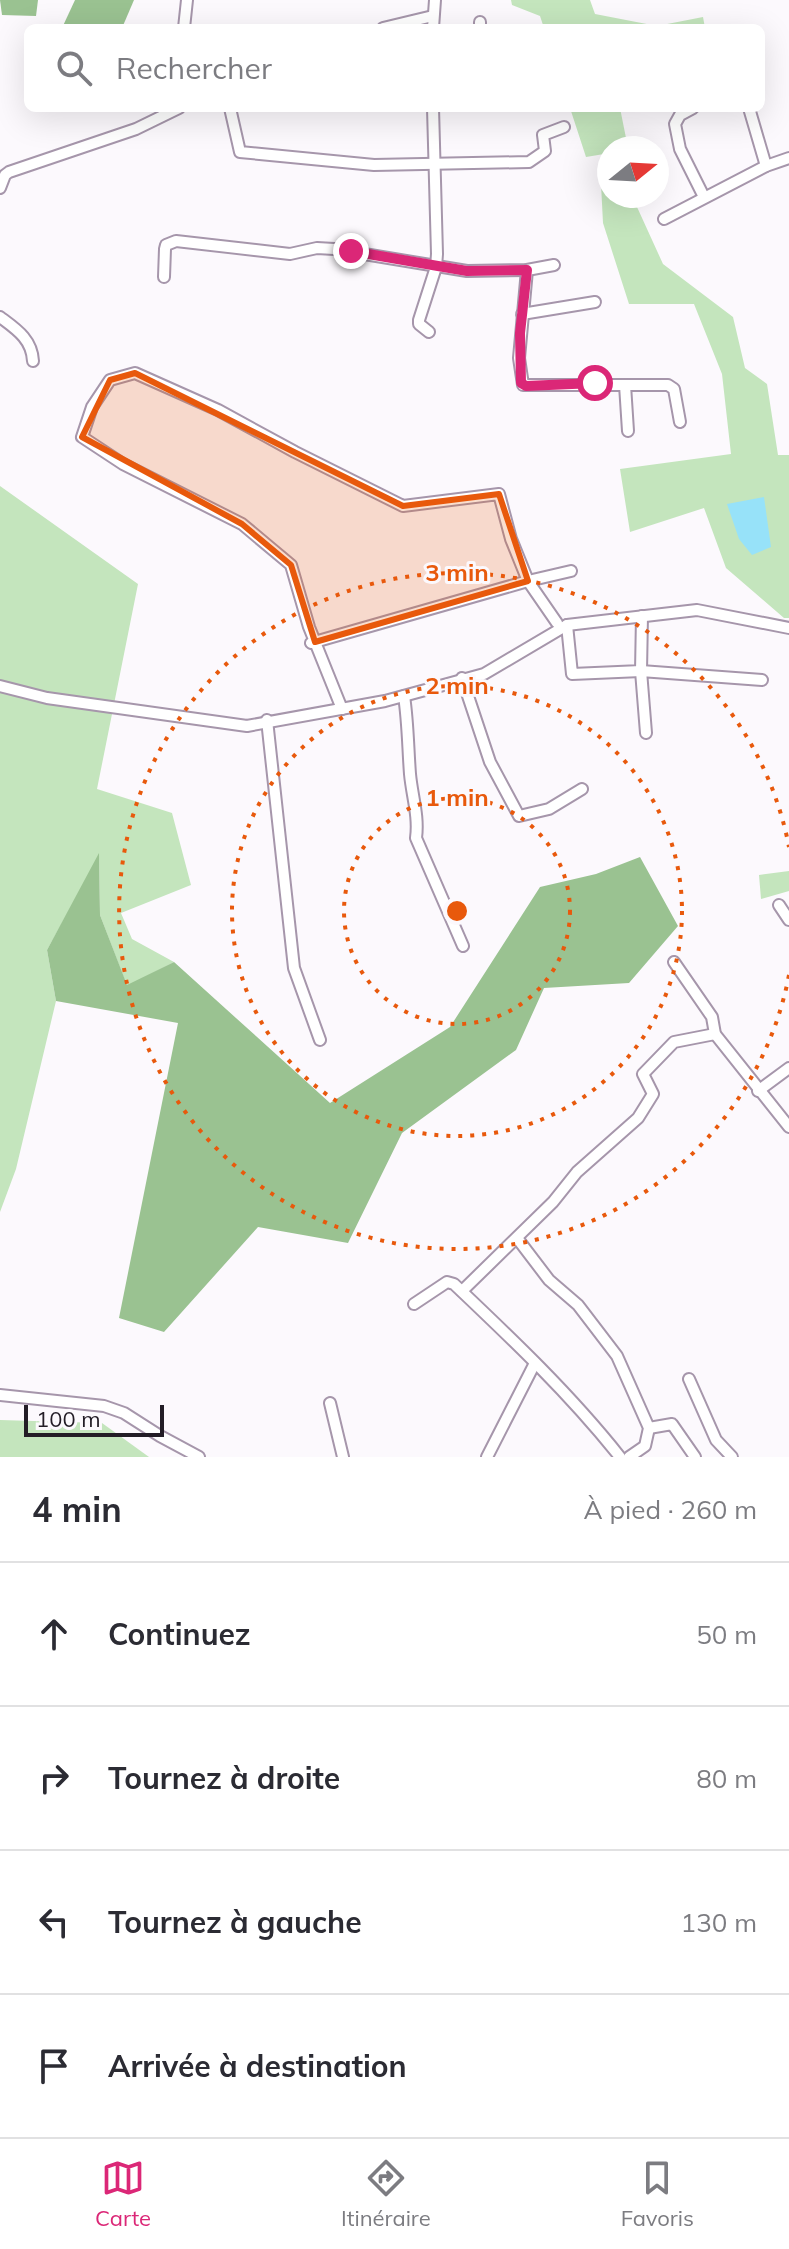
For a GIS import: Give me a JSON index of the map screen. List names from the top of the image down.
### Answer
{
  "scale_bar": "100 m",
  "north": "right",
  "page": {
    "search": "Rechercher",
    "scale": "100 m",
    "heading": ["4 min", "À pied · 260 m"],
    "list": [
      ["Continuez", "50 m"],
      ["Tournez à droite", "80 m"],
      ["Tournez à gauche", "130 m"],
      "Arrivée à destination"
    ],
    "nav": ["Carte", "Itinéraire", "Favoris"]
  },
  "rings": ["3 min", "2 min", "1 min"]
}
